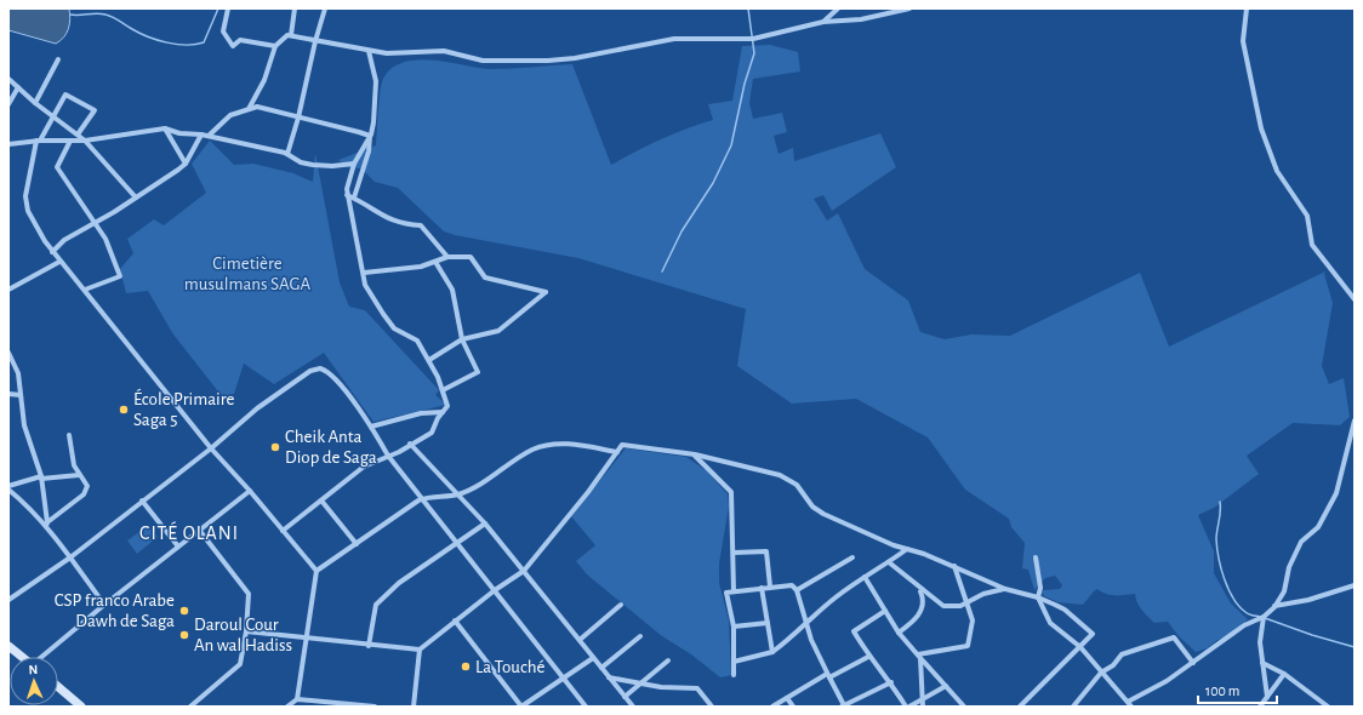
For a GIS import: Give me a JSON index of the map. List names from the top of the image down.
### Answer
{
  "districts": ["CITÉ OLANI"],
  "parks": ["Cimetière musulmans SAGA"],
  "places": [
    "École Primaire Saga 5",
    "Cheik Anta Diop de Saga",
    "CSP franco Arabe Dawh de Saga",
    "Daroul Cour An wal Hadiss",
    "La Touché"
  ],
  "scale_bar": "100 m",
  "north": "top"
}
